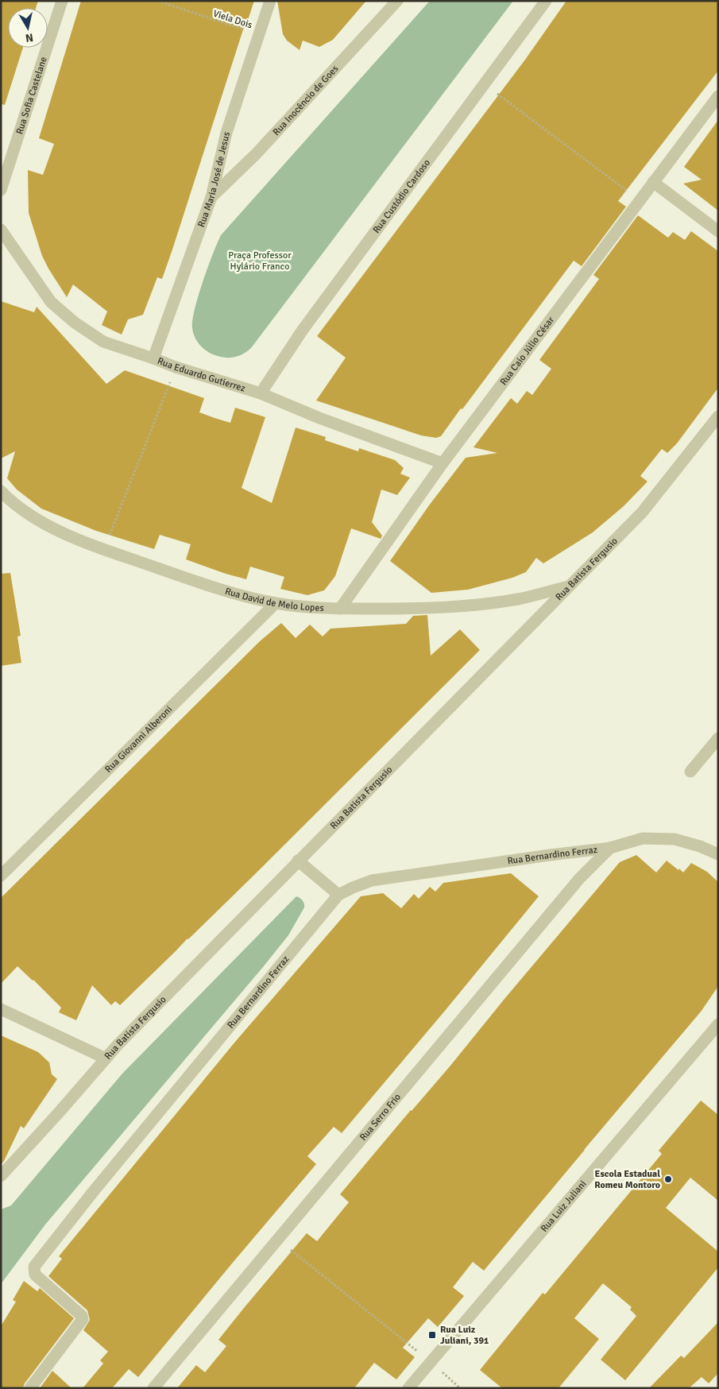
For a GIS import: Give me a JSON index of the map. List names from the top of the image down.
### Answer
{
  "streets": {
    "street": [
      "Rua Sofia Castelane",
      "Rua Inocêncio de Goes",
      "Rua Maria José de Jesus",
      "Rua Custódio Cardoso",
      "Rua Caio Júlio César",
      "Rua Eduardo Gutierrez",
      "Rua Batista Fergusio",
      "Rua David de Melo Lopes",
      "Rua Giovanni Alberoni",
      "Rua Bernardino Ferraz",
      "Rua Serro Frio",
      "Rua Luiz Juliani"
    ],
    "path": ["Viela Dois"]
  },
  "crossings": [
    ["Viela Dois", "Rua Maria José de Jesus"],
    ["Rua Inocêncio de Goes", "Rua Maria José de Jesus"],
    ["Rua Maria José de Jesus", "Rua Eduardo Gutierrez"],
    ["Rua Custódio Cardoso", "Rua Eduardo Gutierrez"],
    ["Rua Caio Júlio César", "Rua Eduardo Gutierrez"],
    ["Rua Caio Júlio César", "Rua David de Melo Lopes"],
    ["Rua Batista Fergusio", "Rua David de Melo Lopes"],
    ["Rua David de Melo Lopes", "Rua Giovanni Alberoni"],
    ["Rua Bernardino Ferraz", "Rua Serro Frio"]
  ],
  "parks": ["Praça Professor Hylário Franco"],
  "places": {
    "other": ["Escola Estadual Romeu Montoro"],
    "transit": ["Rua Luiz Juliani, 391"]
  },
  "north": "bottom"
}
